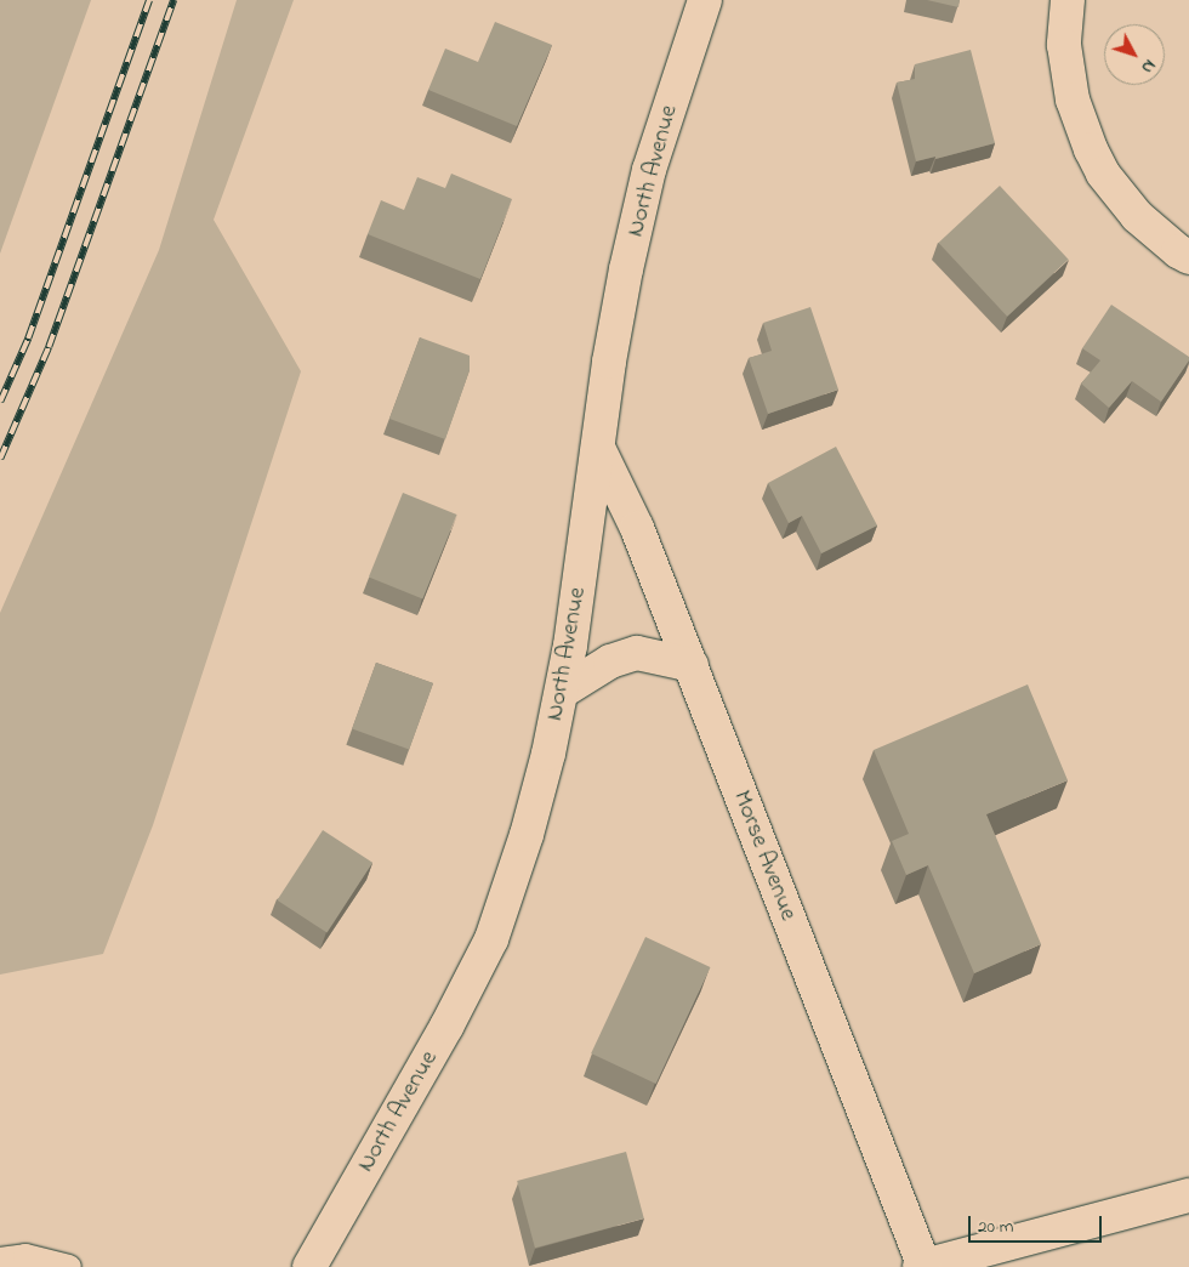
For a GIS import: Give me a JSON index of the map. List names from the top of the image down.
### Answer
{
  "streets": {
    "main road": ["North Avenue", "Morse Avenue"]
  },
  "crossings": [
    ["North Avenue", "Morse Avenue"]
  ],
  "scale_bar": "20 m",
  "north": "bottom right"
}
